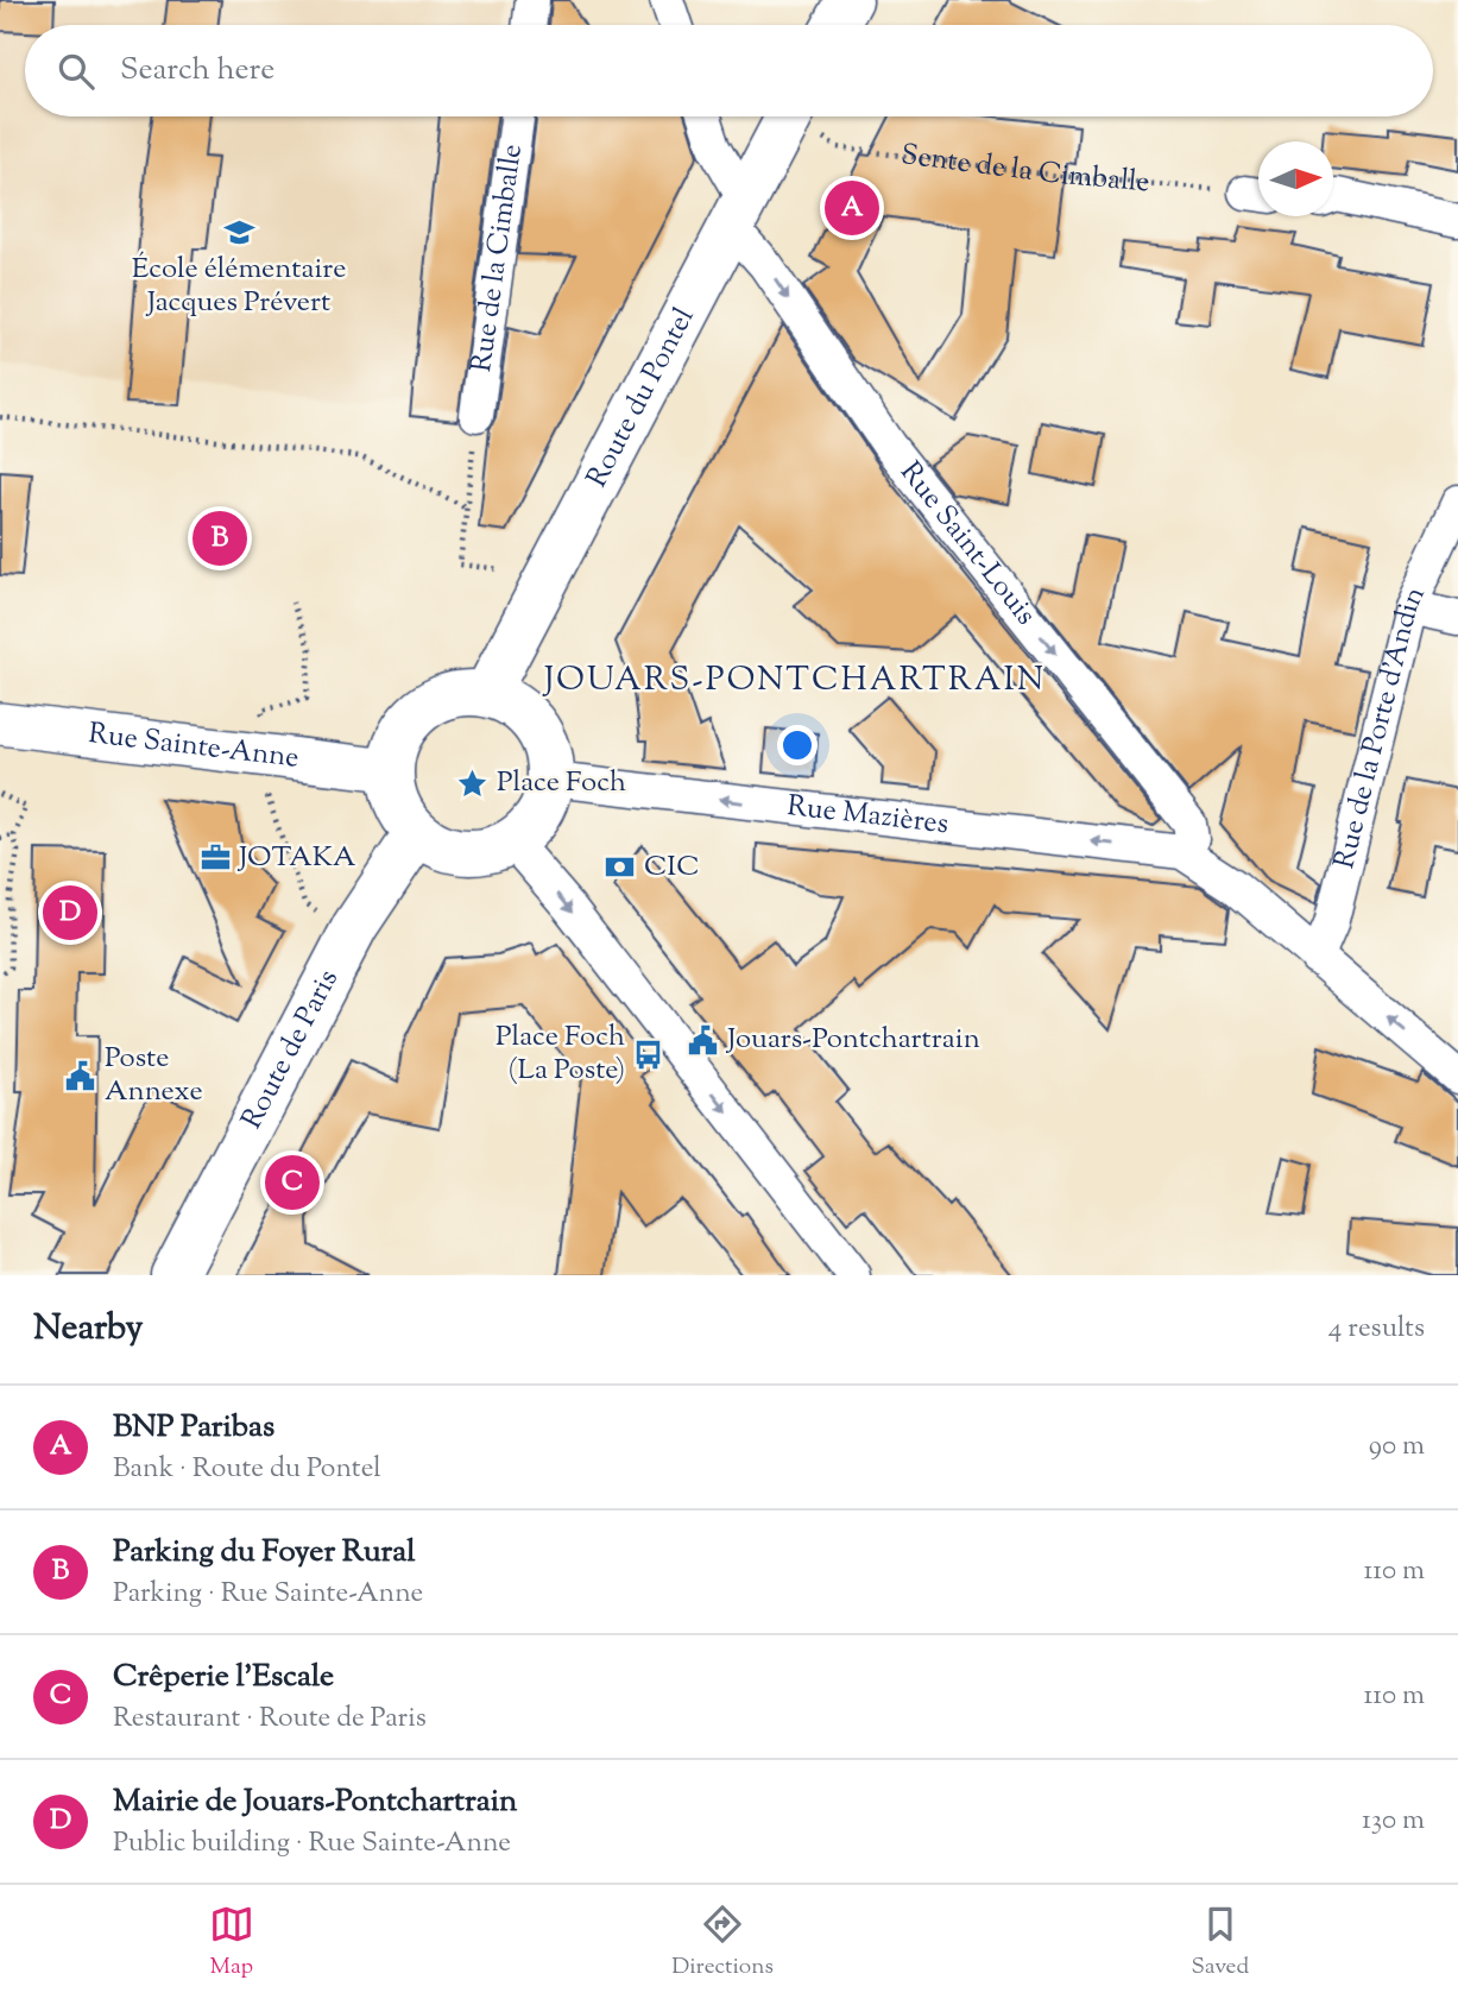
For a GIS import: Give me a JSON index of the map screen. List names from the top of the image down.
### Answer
{
  "streets": {
    "main road": ["Route du Pontel", "Route de Paris"],
    "street": [
      "Rue de la Cimballe",
      "Rue Saint-Louis",
      "Rue de la Porte d'Andin",
      "Rue Sainte-Anne",
      "Rue Mazières"
    ],
    "path": ["Sente de la Cimballe"]
  },
  "crossings": [
    ["Route du Pontel", "Rue Saint-Louis"],
    ["Route du Pontel", "Rue Sainte-Anne"],
    ["Route du Pontel", "Rue Mazières"],
    ["Route du Pontel", "Route de Paris"],
    ["Rue Saint-Louis", "Rue Mazières"],
    ["Rue Sainte-Anne", "Rue Mazières"],
    ["Rue Sainte-Anne", "Route de Paris"],
    ["Rue Mazières", "Route de Paris"]
  ],
  "one_way": ["Rue Saint-Louis", "Rue Mazières"],
  "districts": ["JOUARS-PONTCHARTRAIN"],
  "places": {
    "school or university": ["École élémentaire Jacques Prévert"],
    "place": ["Place Foch"],
    "office": ["JOTAKA"],
    "bank": ["CIC"],
    "public building": ["Jouars-Pontchartrain", "Poste Annexe"],
    "bus stop": ["Place Foch (La Poste)"]
  },
  "north": "right",
  "page": {
    "search": "Search here",
    "pins": [
      "A",
      "B",
      "D",
      "C"
    ],
    "heading": ["Nearby", "4 results"],
    "list": [
      {
        "mark": "A",
        "name": "BNP Paribas",
        "note": "Bank · Route du Pontel",
        "value": "90 m"
      },
      {
        "mark": "B",
        "name": "Parking du Foyer Rural",
        "note": "Parking · Rue Sainte-Anne",
        "value": "110 m"
      },
      {
        "mark": "C",
        "name": "Crêperie l'Escale",
        "note": "Restaurant · Route de Paris",
        "value": "110 m"
      },
      {
        "mark": "D",
        "name": "Mairie de Jouars-Pontchartrain",
        "note": "Public building · Rue Sainte-Anne",
        "value": "130 m"
      }
    ],
    "nav": ["Map", "Directions", "Saved"]
  }
}
